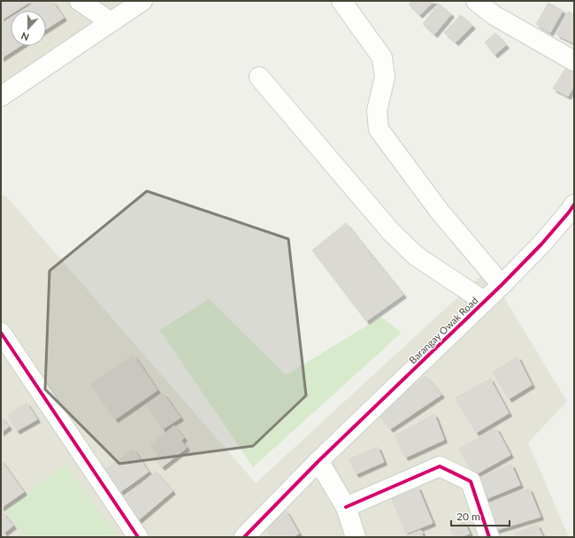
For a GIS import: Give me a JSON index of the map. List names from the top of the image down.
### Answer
{
  "streets": {
    "street": ["Barangay Owak Road"]
  },
  "scale_bar": "20 m",
  "north": "bottom"
}
